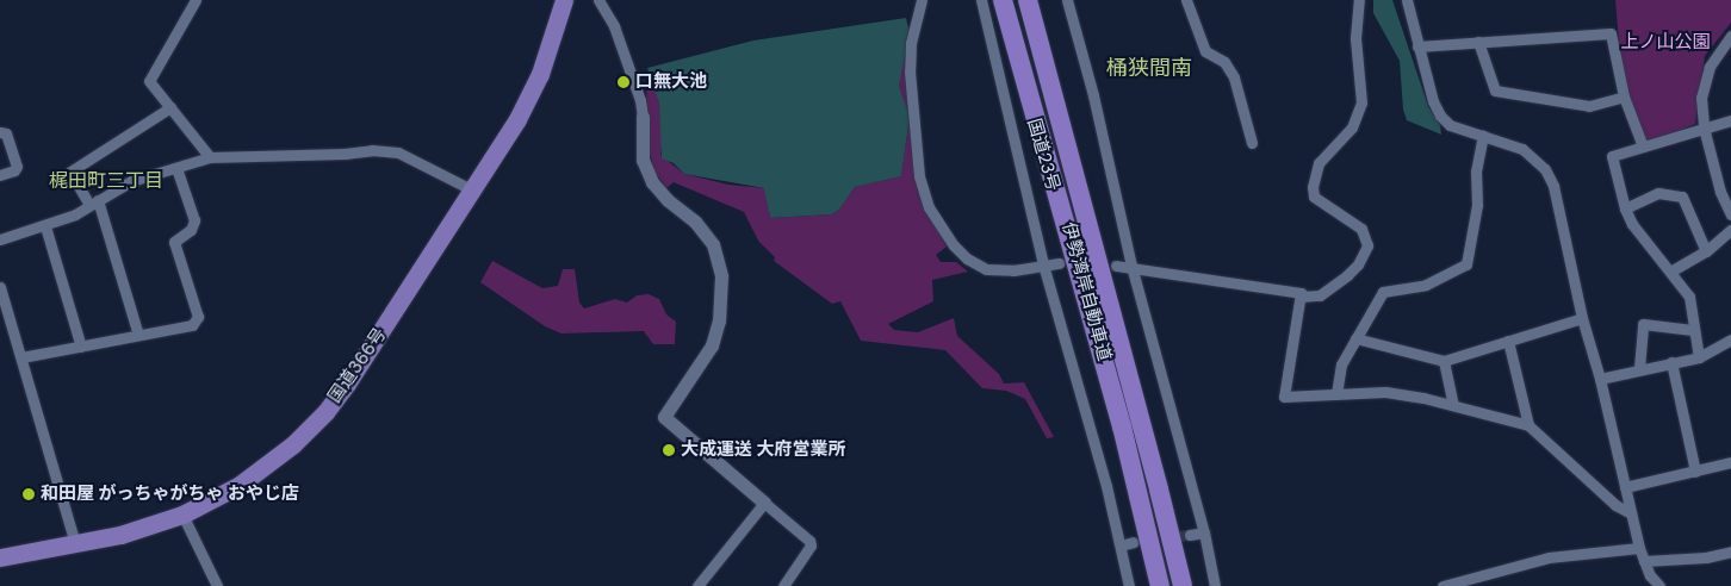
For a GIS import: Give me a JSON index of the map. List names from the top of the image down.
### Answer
{
  "streets": {
    "highway": ["伊勢湾岸自動車道", "国道366号"]
  },
  "districts": ["桶狭間南", "梶田町三丁目"],
  "parks": ["上ノ山公園"],
  "places": ["口無大池", "大成運送 大府営業所", "和田屋 がっちゃがちゃ おやじ店"]
}
